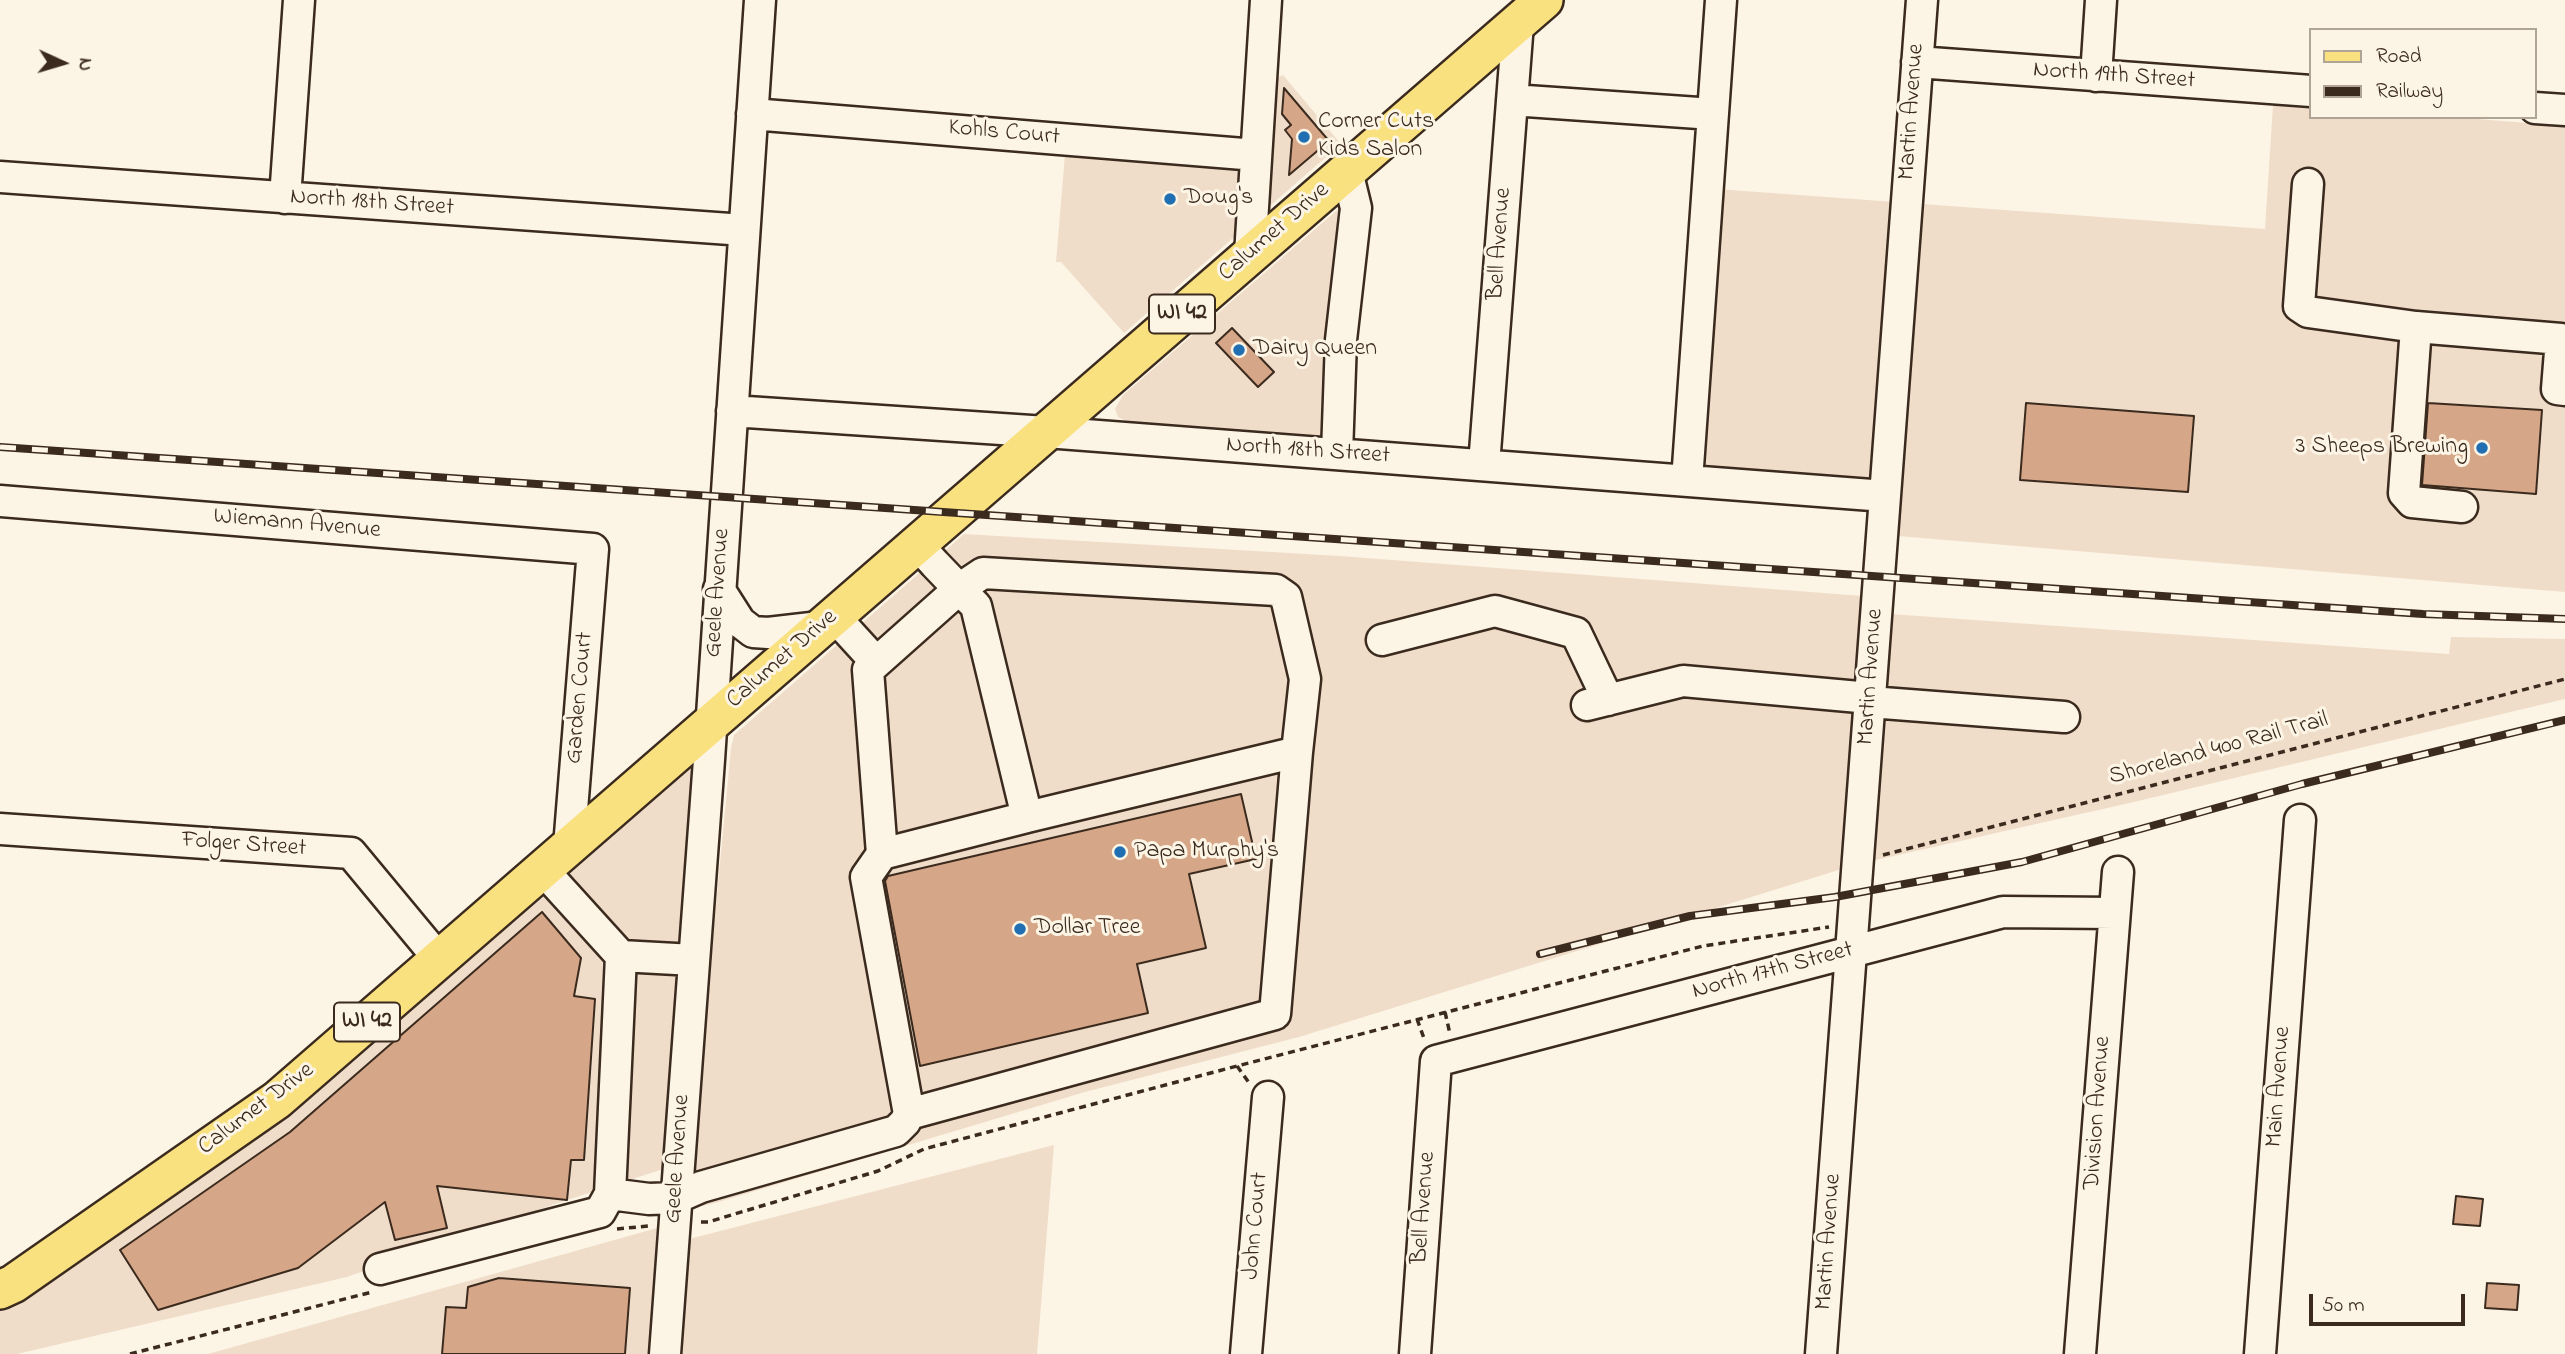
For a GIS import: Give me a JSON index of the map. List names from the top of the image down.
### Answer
{
  "streets": {
    "main road": ["Calumet Drive", "WI 42"],
    "street": [
      "North 19th Street",
      "Martin Avenue",
      "Kohls Court",
      "North 18th Street",
      "Bell Avenue",
      "Wiemann Avenue",
      "Geele Avenue",
      "Garden Court",
      "Folger Street",
      "North 17th Street",
      "Main Avenue",
      "Division Avenue",
      "John Court"
    ],
    "path": ["Shoreland 400 Rail Trail"]
  },
  "crossings": [
    ["North 19th Street", "Martin Avenue"],
    ["Martin Avenue", "North 18th Street"],
    ["Martin Avenue", "North 17th Street"],
    ["Kohls Court", "Geele Avenue"],
    ["North 18th Street", "Calumet Drive"],
    ["North 18th Street", "Bell Avenue"],
    ["North 18th Street", "Geele Avenue"],
    ["Calumet Drive", "Bell Avenue"],
    ["Calumet Drive", "Geele Avenue"],
    ["Calumet Drive", "Garden Court"],
    ["Calumet Drive", "Folger Street"],
    ["Bell Avenue", "North 17th Street"],
    ["Wiemann Avenue", "Garden Court"],
    ["North 17th Street", "Division Avenue"]
  ],
  "places": [
    "Corner Cuts Kids Salon",
    "Doug's",
    "Dairy Queen",
    "3 Sheeps Brewing",
    "Papa Murphy's",
    "Dollar Tree"
  ],
  "legend": ["Road", "Railway"],
  "scale_bar": "50 m",
  "north": "right"
}
